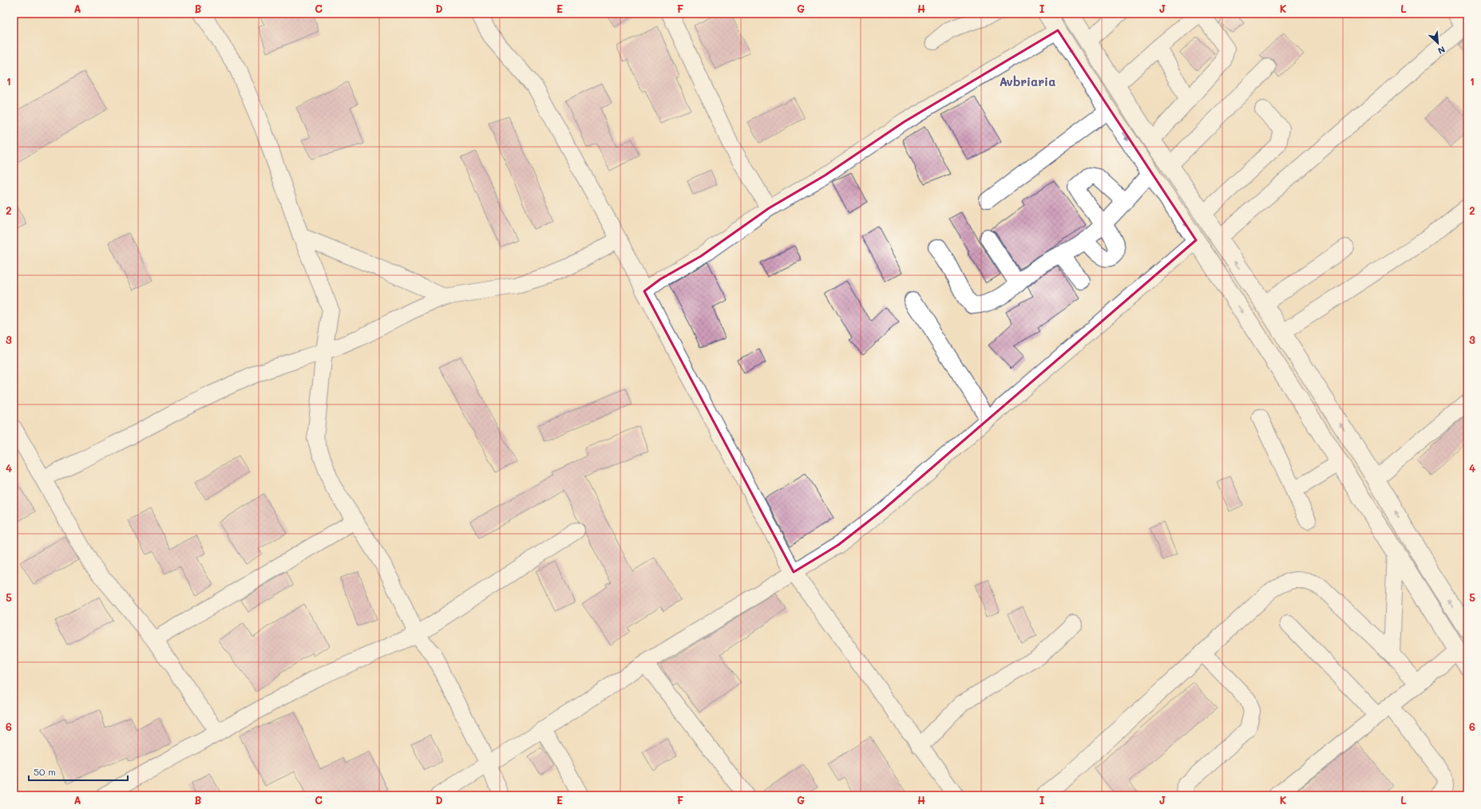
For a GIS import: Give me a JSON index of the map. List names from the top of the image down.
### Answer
{
  "districts": ["Avbriaria"],
  "scale_bar": "50 m",
  "north": "bottom right",
  "grid": {
    "columns": [
      "A",
      "B",
      "C",
      "D",
      "E",
      "F",
      "G",
      "H",
      "I",
      "J",
      "K",
      "L"
    ],
    "rows": [
      "1",
      "2",
      "3",
      "4",
      "5",
      "6"
    ]
  }
}
